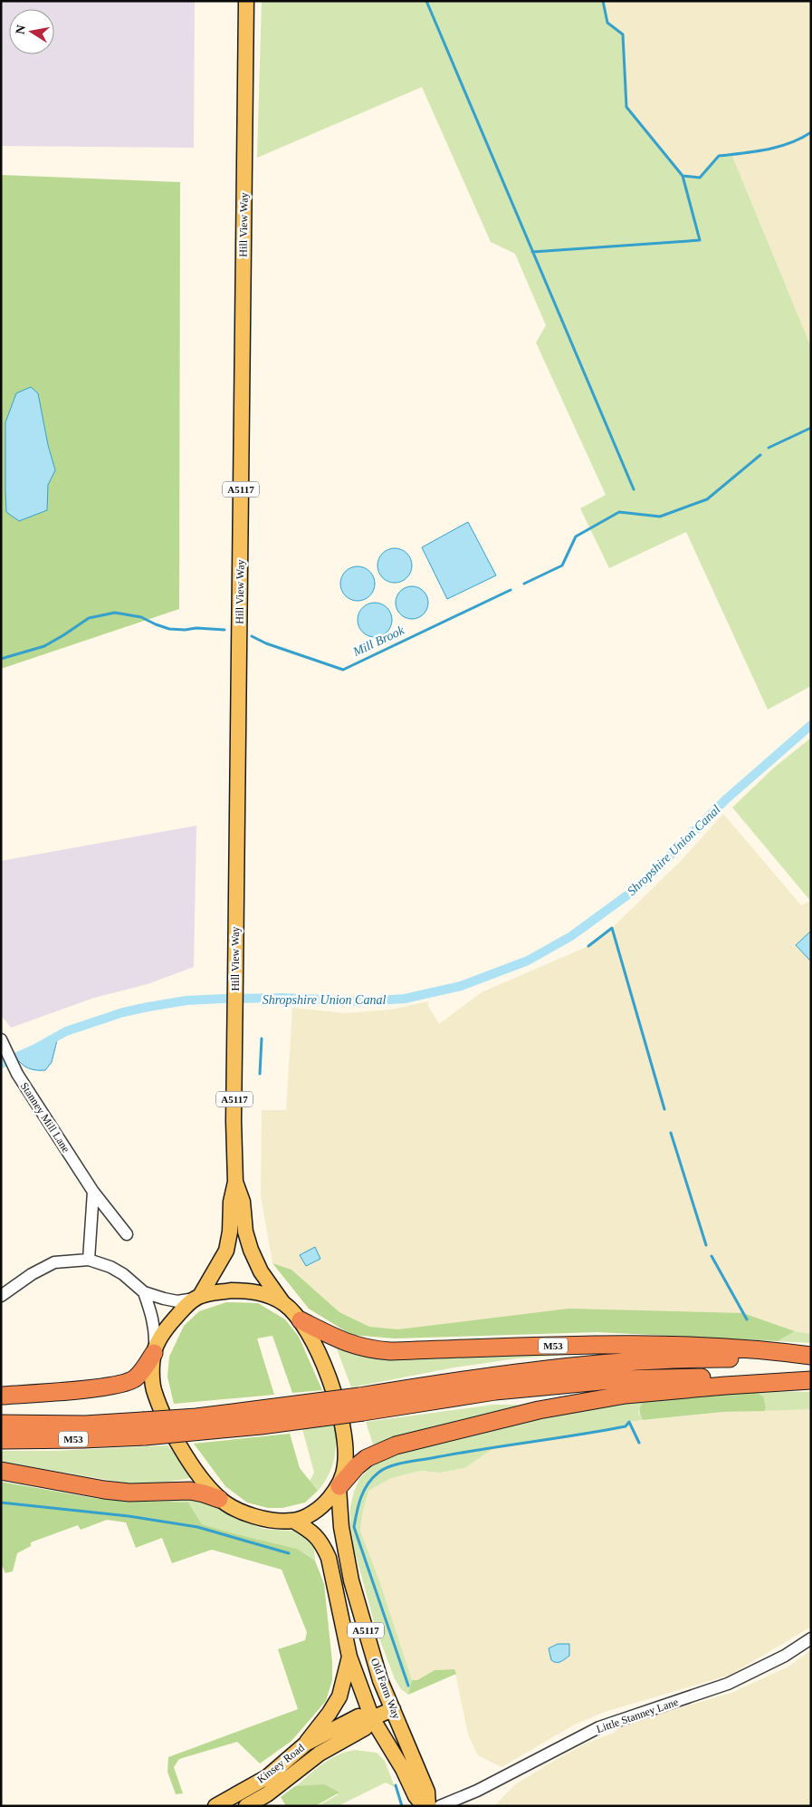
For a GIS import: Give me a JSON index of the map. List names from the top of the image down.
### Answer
{
  "streets": {
    "highway": ["M53"],
    "main road": [
      "Hill View Way",
      "A5117",
      "Old Farm Way",
      "Kinsey Road"
    ],
    "street": ["Stanney Mill Lane", "Little Stanney Lane"]
  },
  "crossings": [
    ["M53", "Old Farm Way"],
    ["Old Farm Way", "Kinsey Road"]
  ],
  "water": ["Mill Brook", "Shropshire Union Canal"],
  "north": "left"
}
